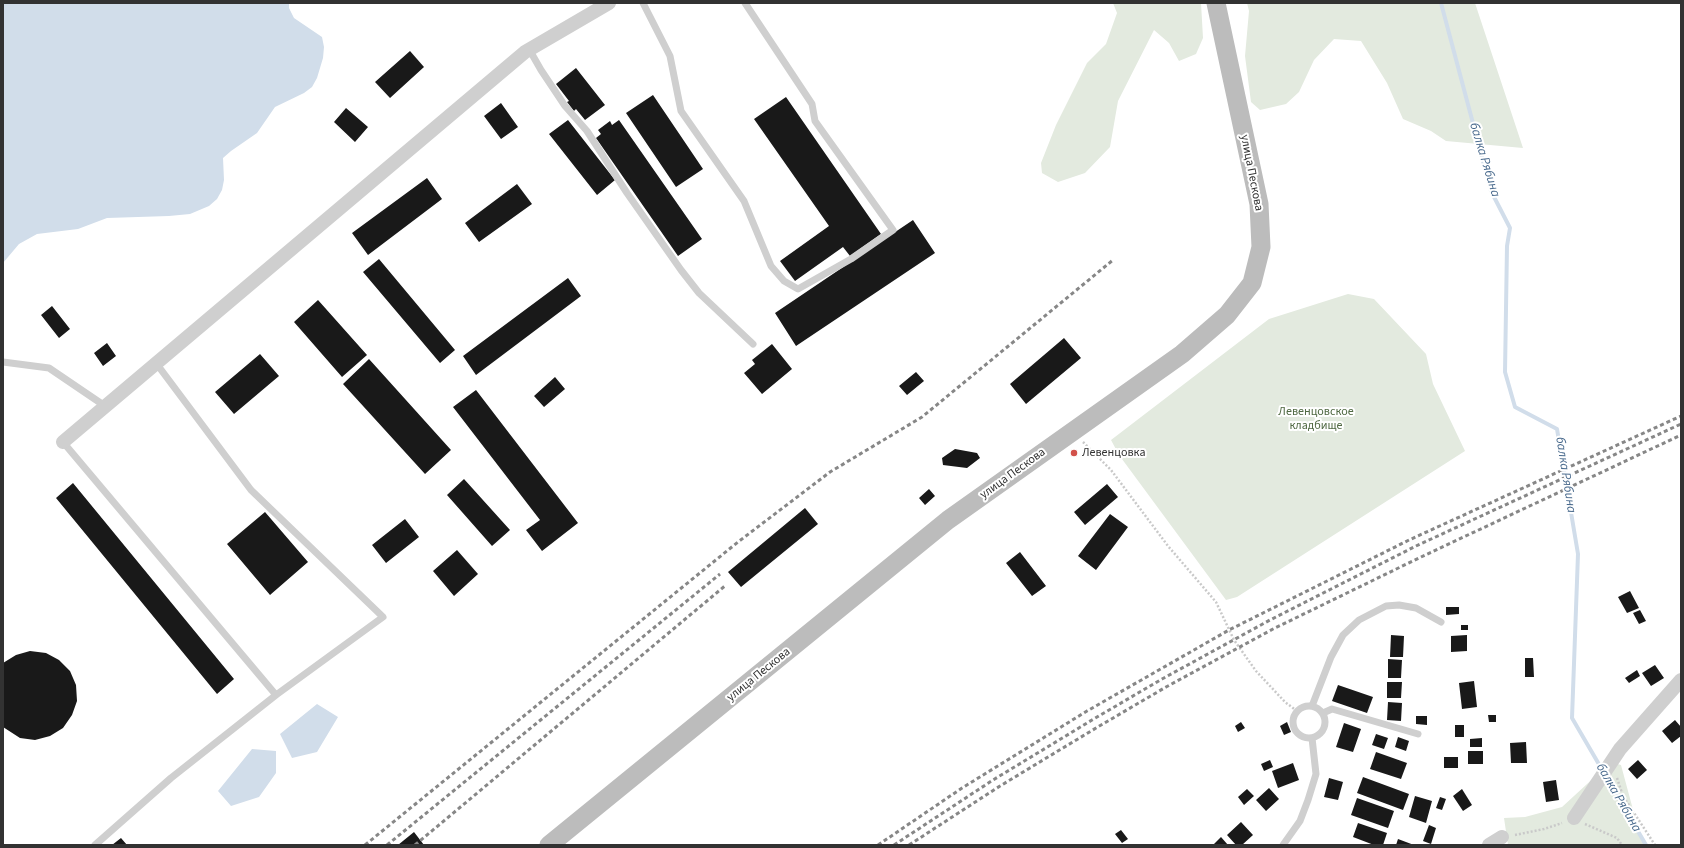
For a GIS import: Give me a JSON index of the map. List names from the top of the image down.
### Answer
{
  "streets": {
    "street": ["улица Пескова"]
  },
  "water": ["балка Рябина"],
  "parks": ["Левенцовское кладбище"],
  "places": ["Левенцовка"]
}
